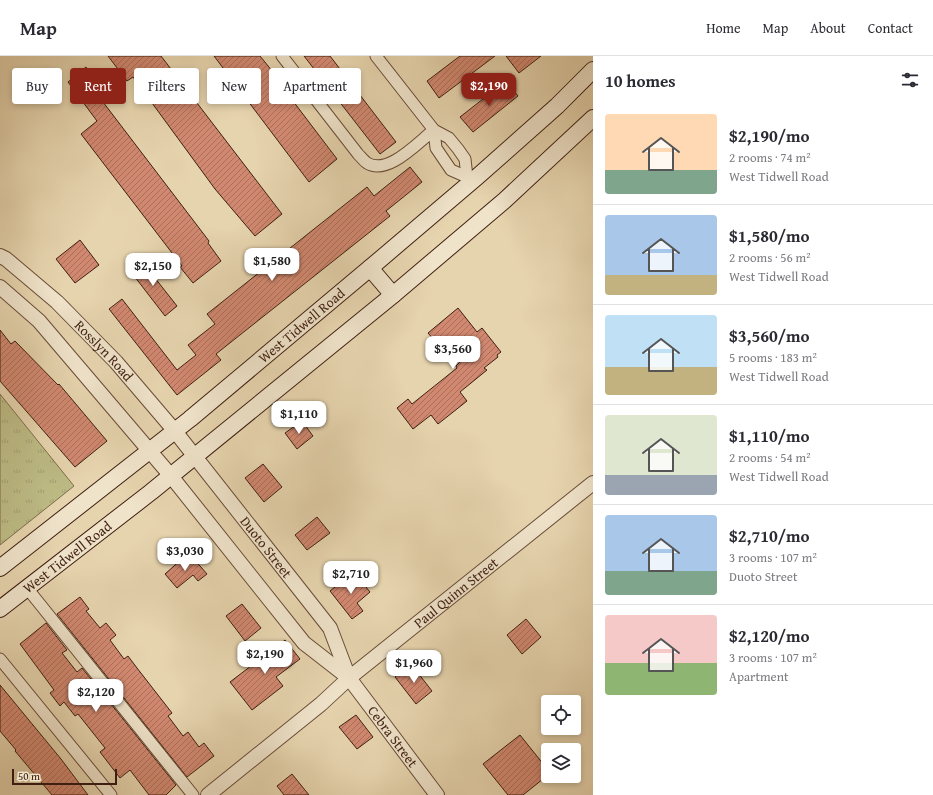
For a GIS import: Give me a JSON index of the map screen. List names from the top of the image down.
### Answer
{
  "streets": {
    "main road": ["West Tidwell Road"],
    "street": [
      "Rosslyn Road",
      "Duoto Street",
      "Paul Quinn Street",
      "Cebra Street"
    ]
  },
  "crossings": [
    ["West Tidwell Road", "Rosslyn Road"],
    ["West Tidwell Road", "Duoto Street"],
    ["Rosslyn Road", "Duoto Street"],
    ["Duoto Street", "Paul Quinn Street"],
    ["Duoto Street", "Cebra Street"],
    ["Paul Quinn Street", "Cebra Street"]
  ],
  "scale_bar": "50 m",
  "page": {
    "header": "Map",
    "nav": [
      "Home",
      "Map",
      "About",
      "Contact"
    ],
    "heading": "10 homes",
    "chip": [
      "Buy",
      "Rent",
      "Filters",
      "New",
      "Apartment"
    ],
    "price": [
      "$2,190",
      "$1,580",
      "$2,150",
      "$3,560",
      "$1,110",
      "$3,030",
      "$2,710",
      "$2,190",
      "$1,960",
      "$2,120"
    ],
    "list": [
      {
        "name": "$2,190/mo",
        "note": "2 rooms · 74 m² · West Tidwell Road"
      },
      {
        "name": "$1,580/mo",
        "note": "2 rooms · 56 m² · West Tidwell Road"
      },
      {
        "name": "$3,560/mo",
        "note": "5 rooms · 183 m² · West Tidwell Road"
      },
      {
        "name": "$1,110/mo",
        "note": "2 rooms · 54 m² · West Tidwell Road"
      },
      {
        "name": "$2,710/mo",
        "note": "3 rooms · 107 m² · Duoto Street"
      },
      {
        "name": "$2,120/mo",
        "note": "3 rooms · 107 m² · Apartment"
      }
    ],
    "scale": "50 m"
  }
}
